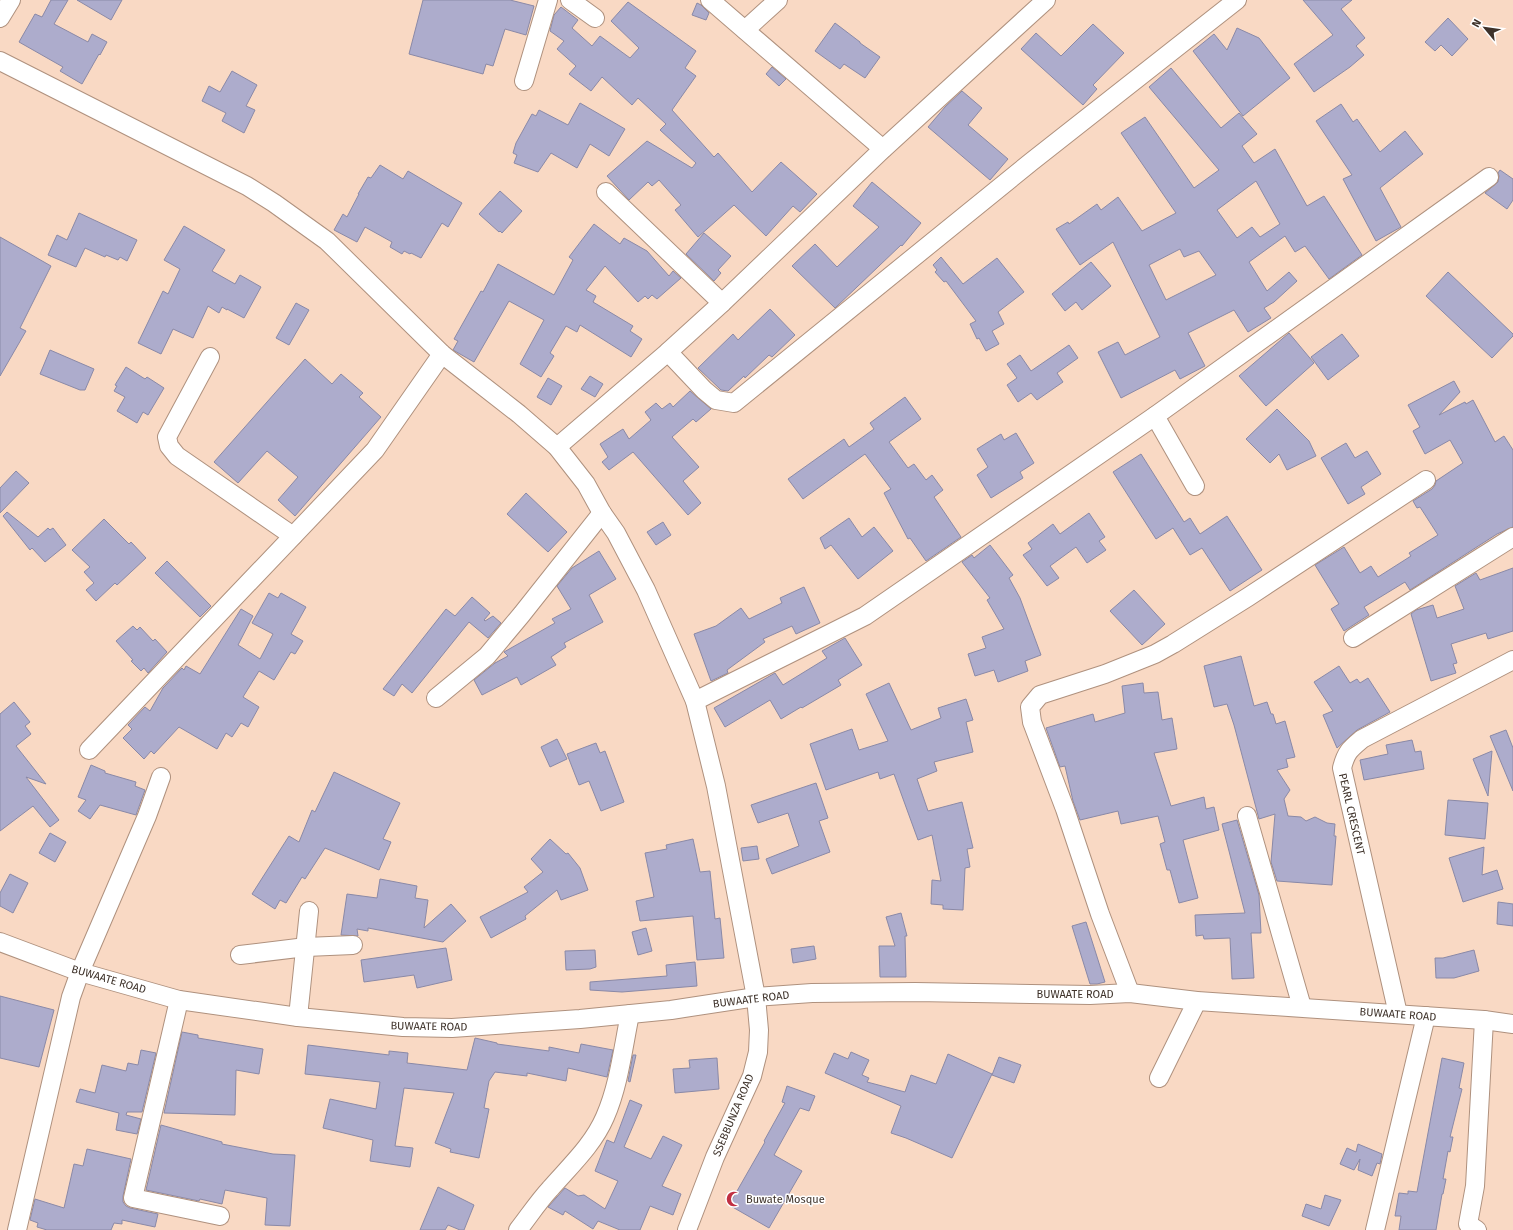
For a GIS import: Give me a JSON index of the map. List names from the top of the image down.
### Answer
{
  "streets": {
    "street": ["PEARL CRESCENT", "BUWAATE ROAD", "SSEBBUNZA ROAD"]
  },
  "crossings": [
    ["PEARL CRESCENT", "BUWAATE ROAD"],
    ["BUWAATE ROAD", "SSEBBUNZA ROAD"]
  ],
  "places": {
    "mosque": ["Buwate Mosque"]
  },
  "north": "top left"
}
